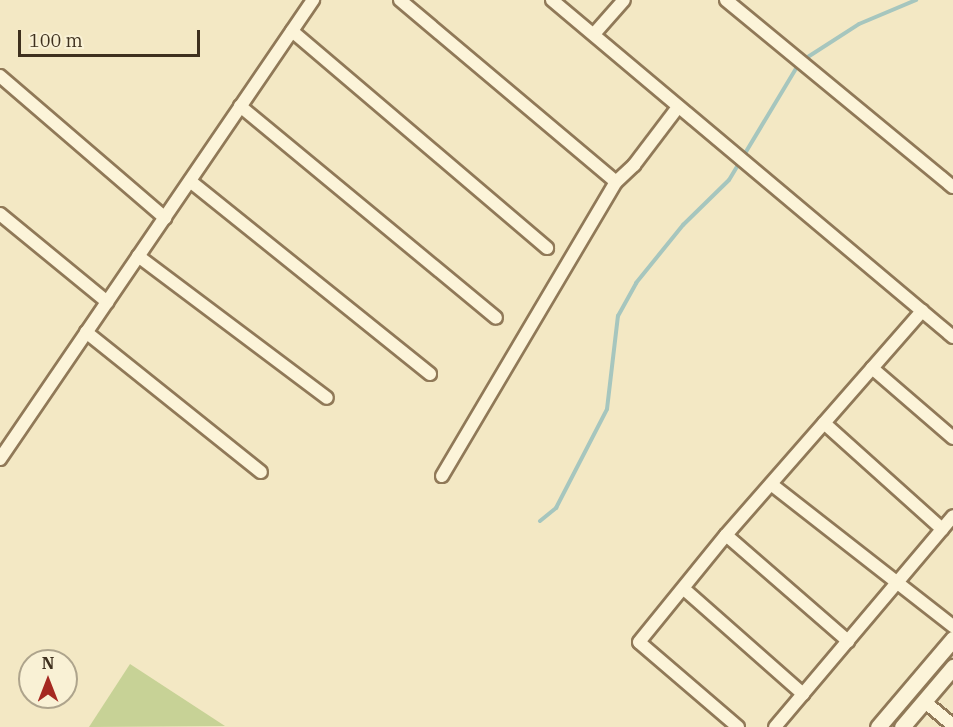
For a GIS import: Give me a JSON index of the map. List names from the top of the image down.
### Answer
{
  "scale_bar": "100 m",
  "north": "top"
}
